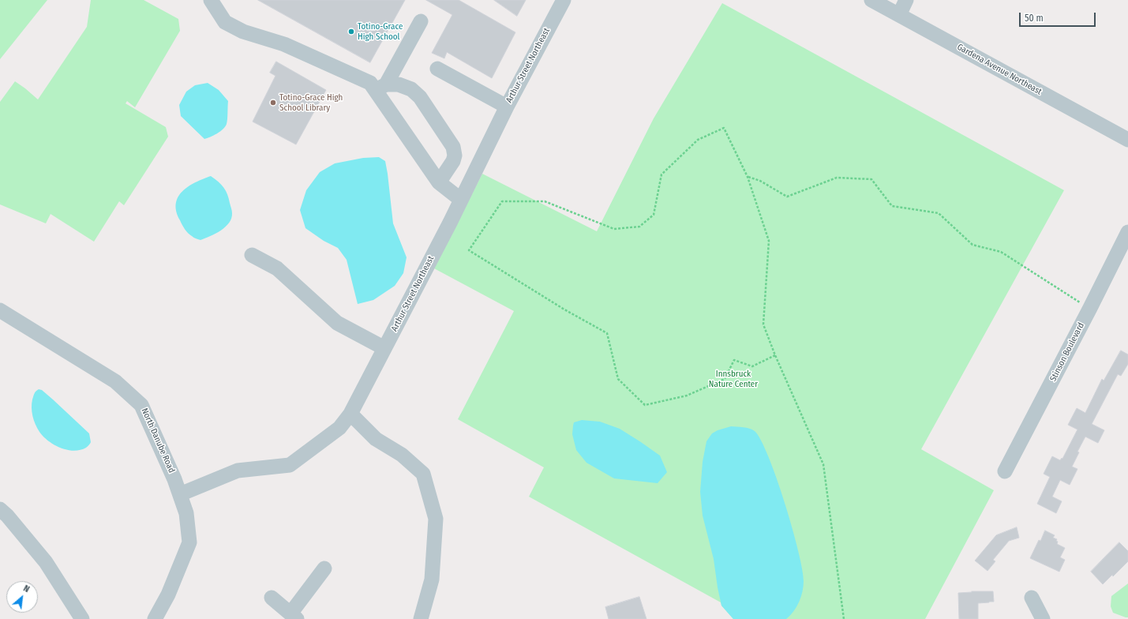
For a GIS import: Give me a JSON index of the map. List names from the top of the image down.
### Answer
{
  "streets": {
    "street": [
      "Arthur Street Northeast",
      "Gardena Avenue Northeast",
      "Stinson Boulevard",
      "North Danube Road"
    ]
  },
  "crossings": [
    ["Arthur Street Northeast", "North Danube Road"]
  ],
  "parks": ["Innsbruck Nature Center"],
  "places": ["Totino-Grace High School", "Totino-Grace High School Library"],
  "scale_bar": "50 m",
  "north": "top right"
}
